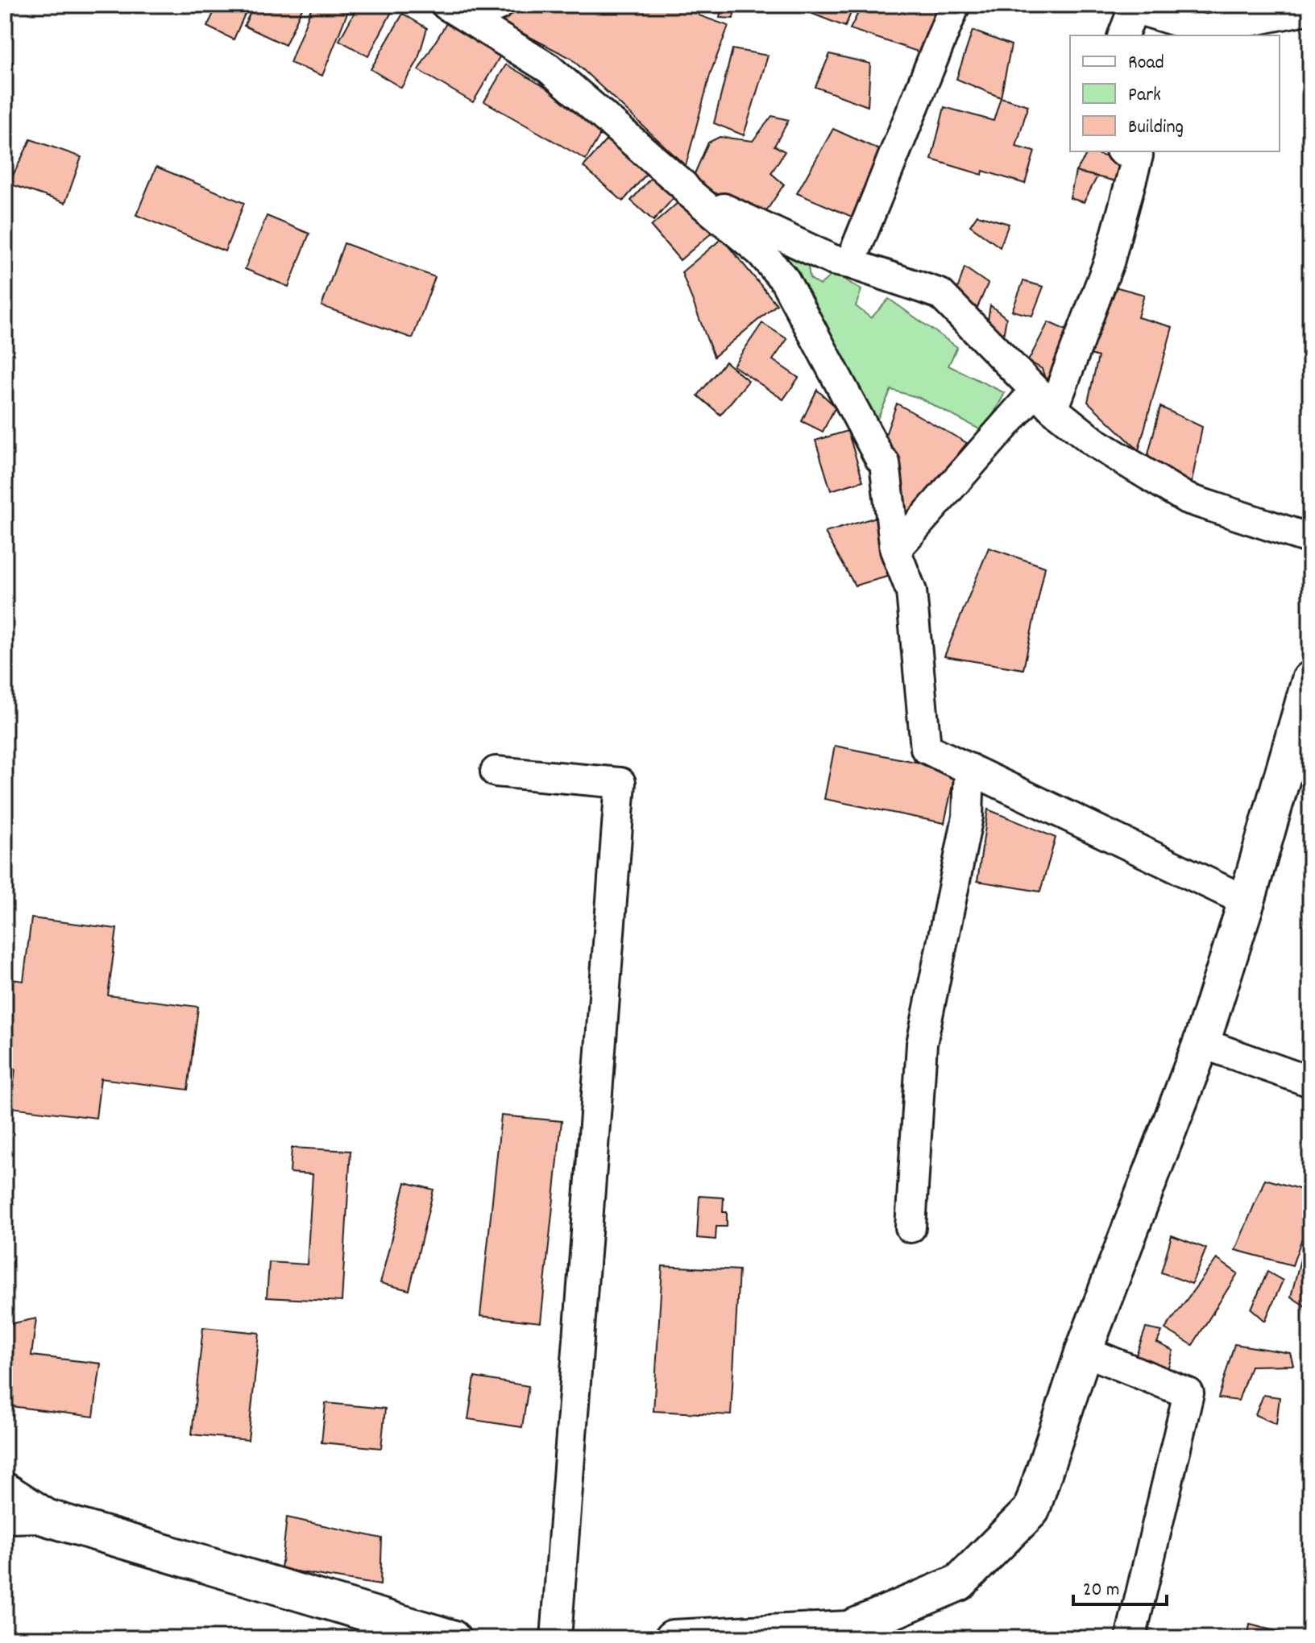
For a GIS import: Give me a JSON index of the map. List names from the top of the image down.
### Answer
{
  "legend": ["Road", "Park", "Building"],
  "scale_bar": "20 m"
}
